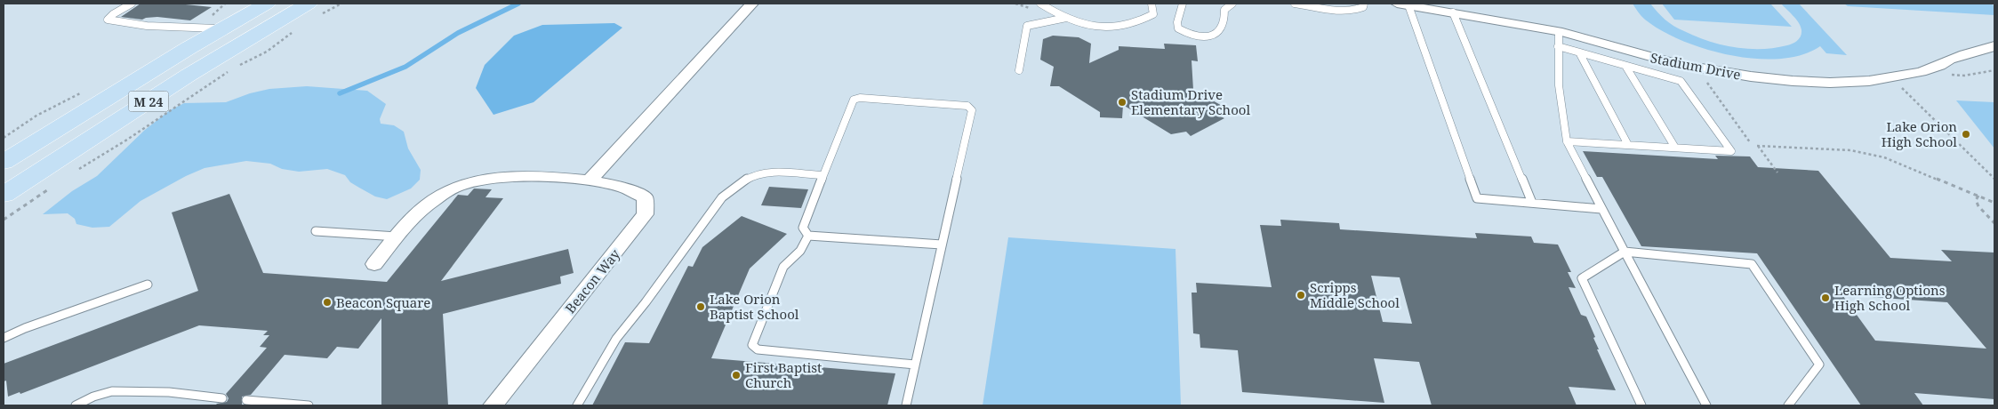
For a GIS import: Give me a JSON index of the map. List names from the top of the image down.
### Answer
{
  "streets": {
    "main road": ["M 24"],
    "street": ["Stadium Drive", "Beacon Way"]
  },
  "places": [
    "Stadium Drive Elementary School",
    "Lake Orion High School",
    "Scripps Middle School",
    "Learning Options High School",
    "Beacon Square",
    "Lake Orion Baptist School",
    "First Baptist Church"
  ]
}
